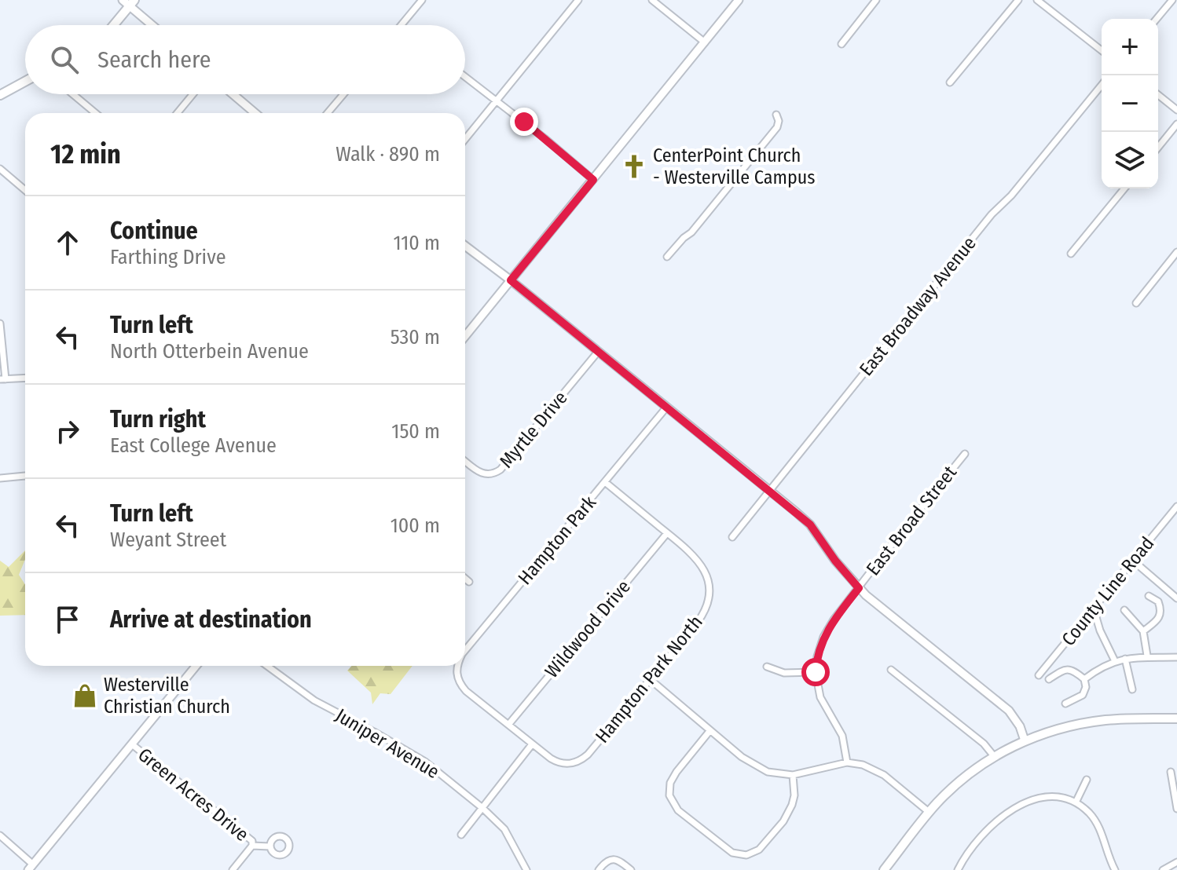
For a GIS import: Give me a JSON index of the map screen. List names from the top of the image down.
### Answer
{
  "streets": {
    "street": [
      "East Broadway Avenue",
      "Myrtle Drive",
      "East Broad Street",
      "Hampton Park",
      "County Line Road",
      "Wildwood Drive",
      "Hampton Park North",
      "Juniper Avenue",
      "Green Acres Drive"
    ]
  },
  "crossings": [
    ["Hampton Park", "Wildwood Drive"],
    ["Wildwood Drive", "Hampton Park North"]
  ],
  "places": {
    "church": ["CenterPoint Church - Westerville Campus"],
    "shop": ["Westerville Christian Church"]
  },
  "page": {
    "map_buttons": ["+", "−"],
    "search": "Search here",
    "heading": ["12 min", "Walk · 890 m"],
    "list": [
      ["Continue", "Farthing Drive", "110 m"],
      ["Turn left", "North Otterbein Avenue", "530 m"],
      ["Turn right", "East College Avenue", "150 m"],
      ["Turn left", "Weyant Street", "100 m"],
      "Arrive at destination"
    ]
  }
}
